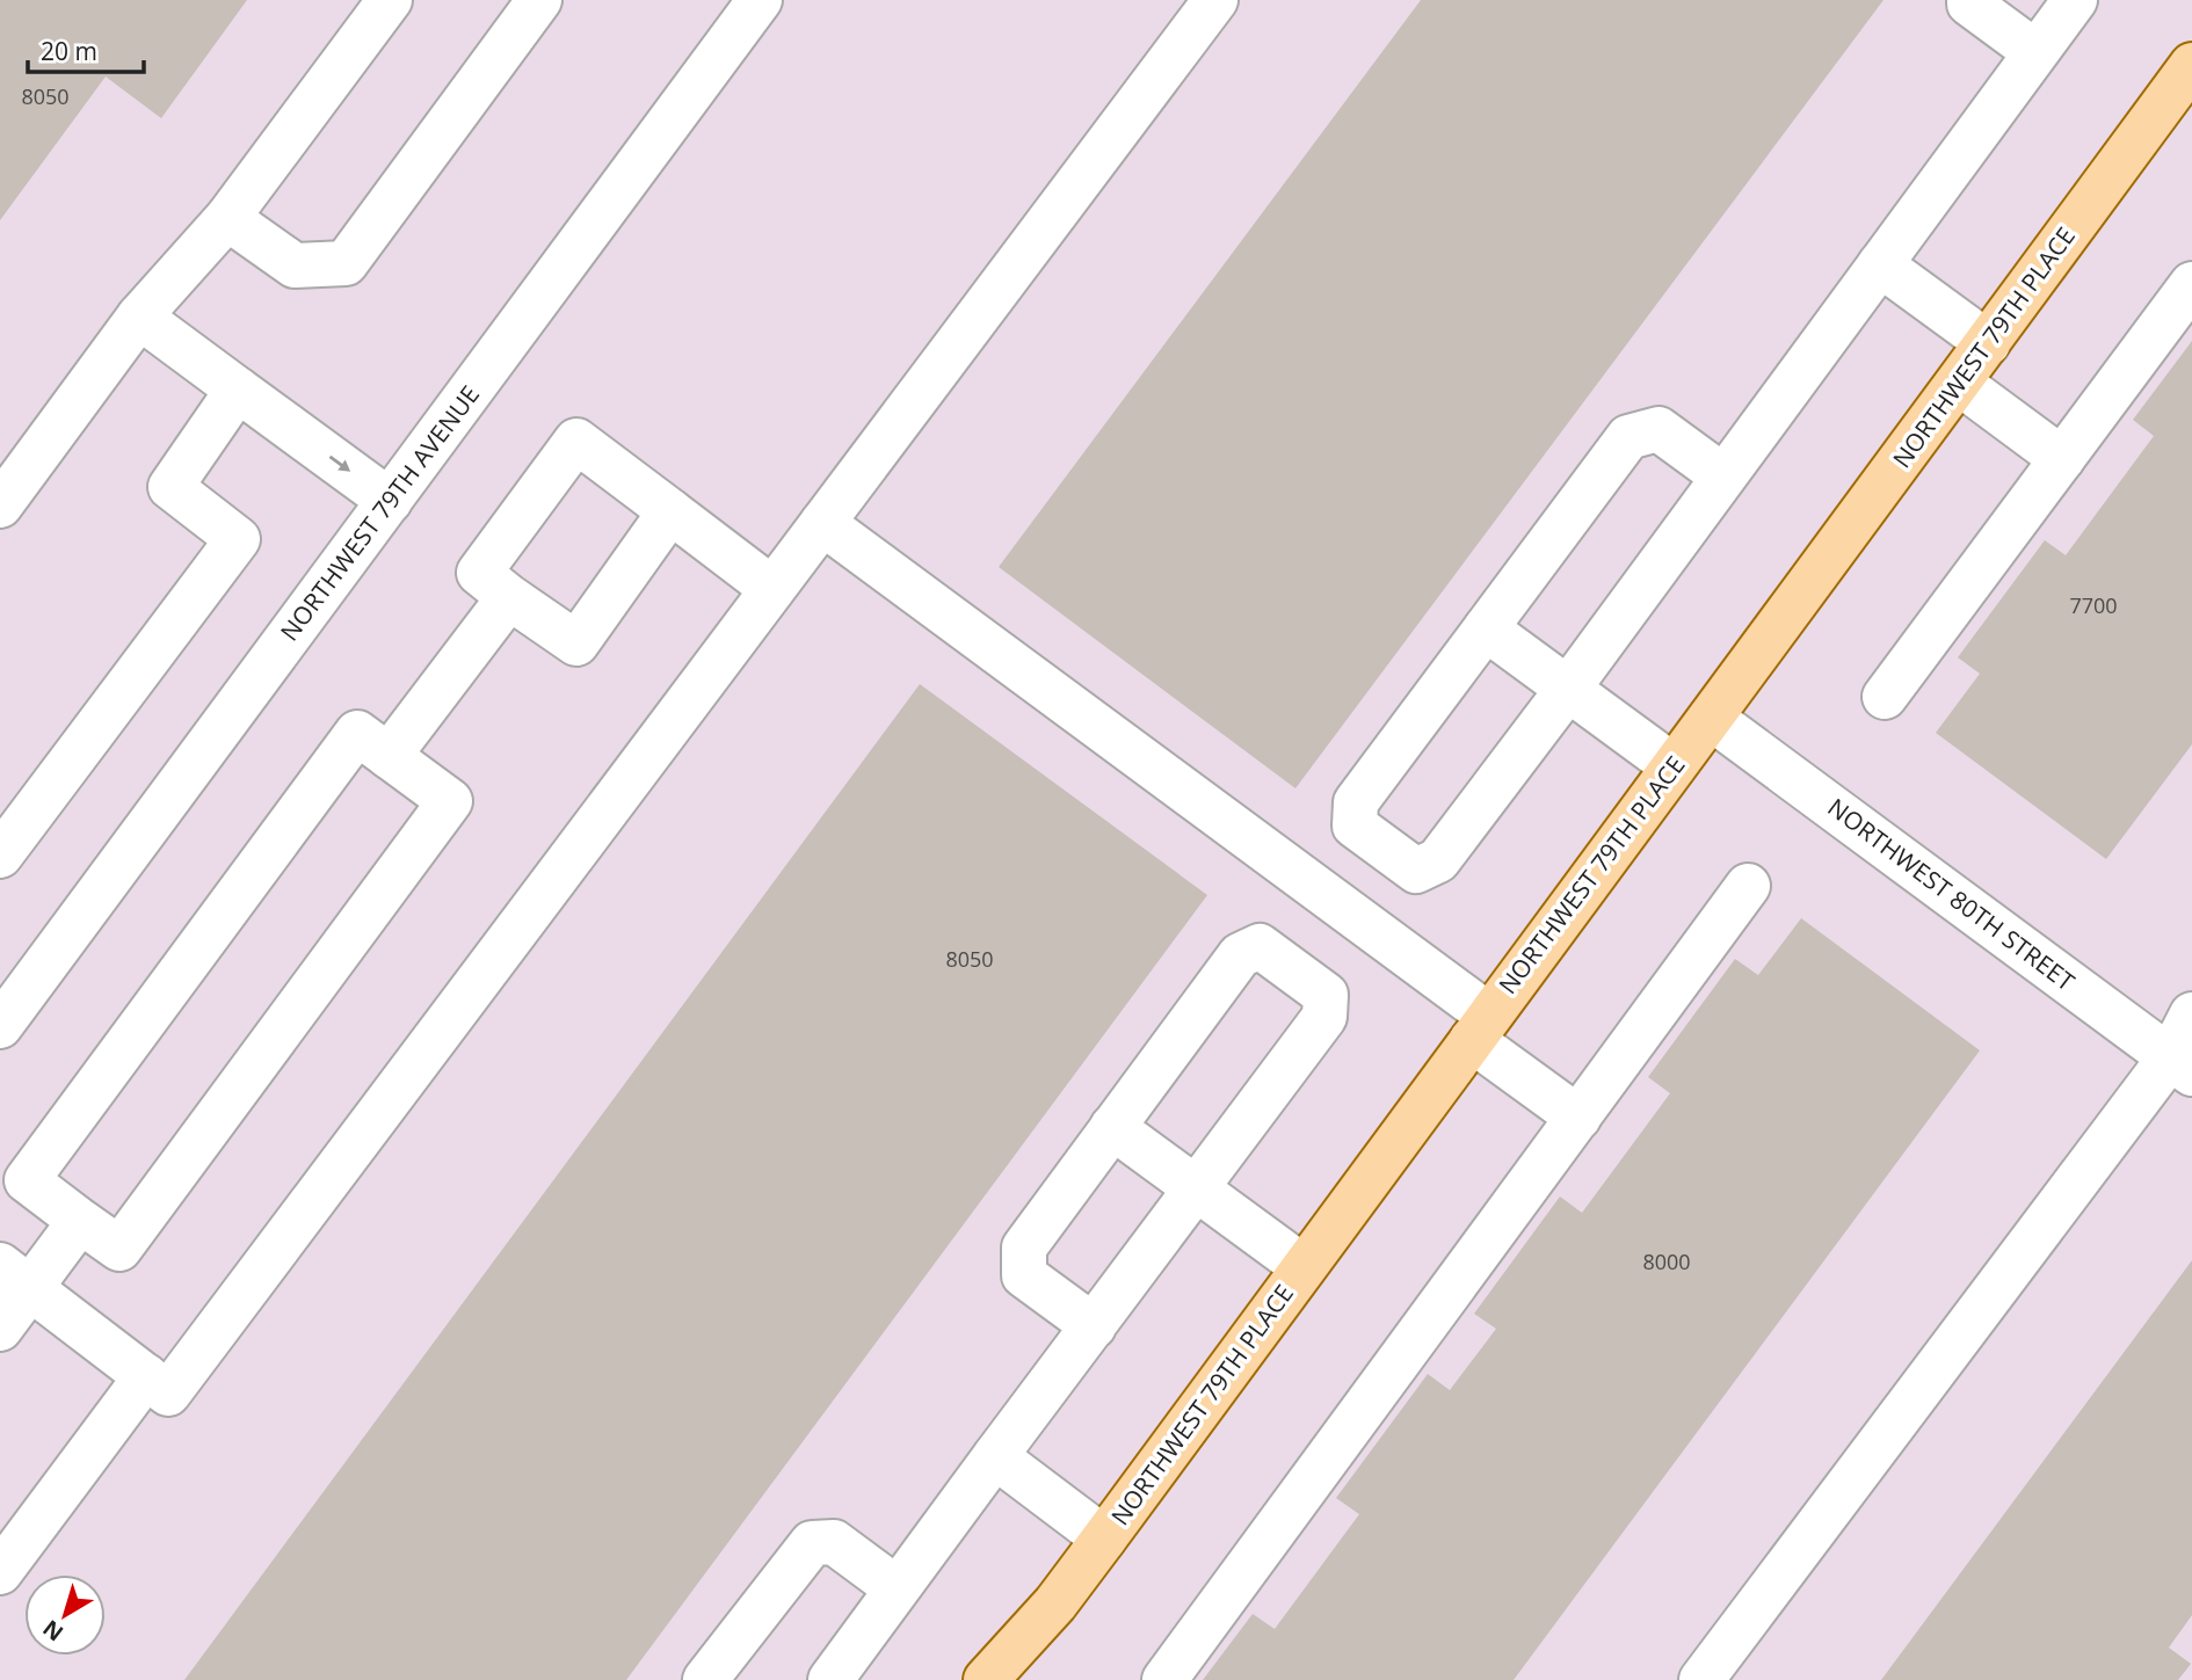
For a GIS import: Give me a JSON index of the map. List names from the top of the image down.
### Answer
{
  "streets": {
    "main road": ["NORTHWEST 79TH PLACE"],
    "street": ["NORTHWEST 79TH AVENUE", "NORTHWEST 80TH STREET"]
  },
  "crossings": [
    ["NORTHWEST 79TH PLACE", "NORTHWEST 80TH STREET"]
  ],
  "house_numbers": [
    "8050",
    "7700",
    "8050",
    "8000"
  ],
  "scale_bar": "20 m",
  "north": "bottom left"
}
